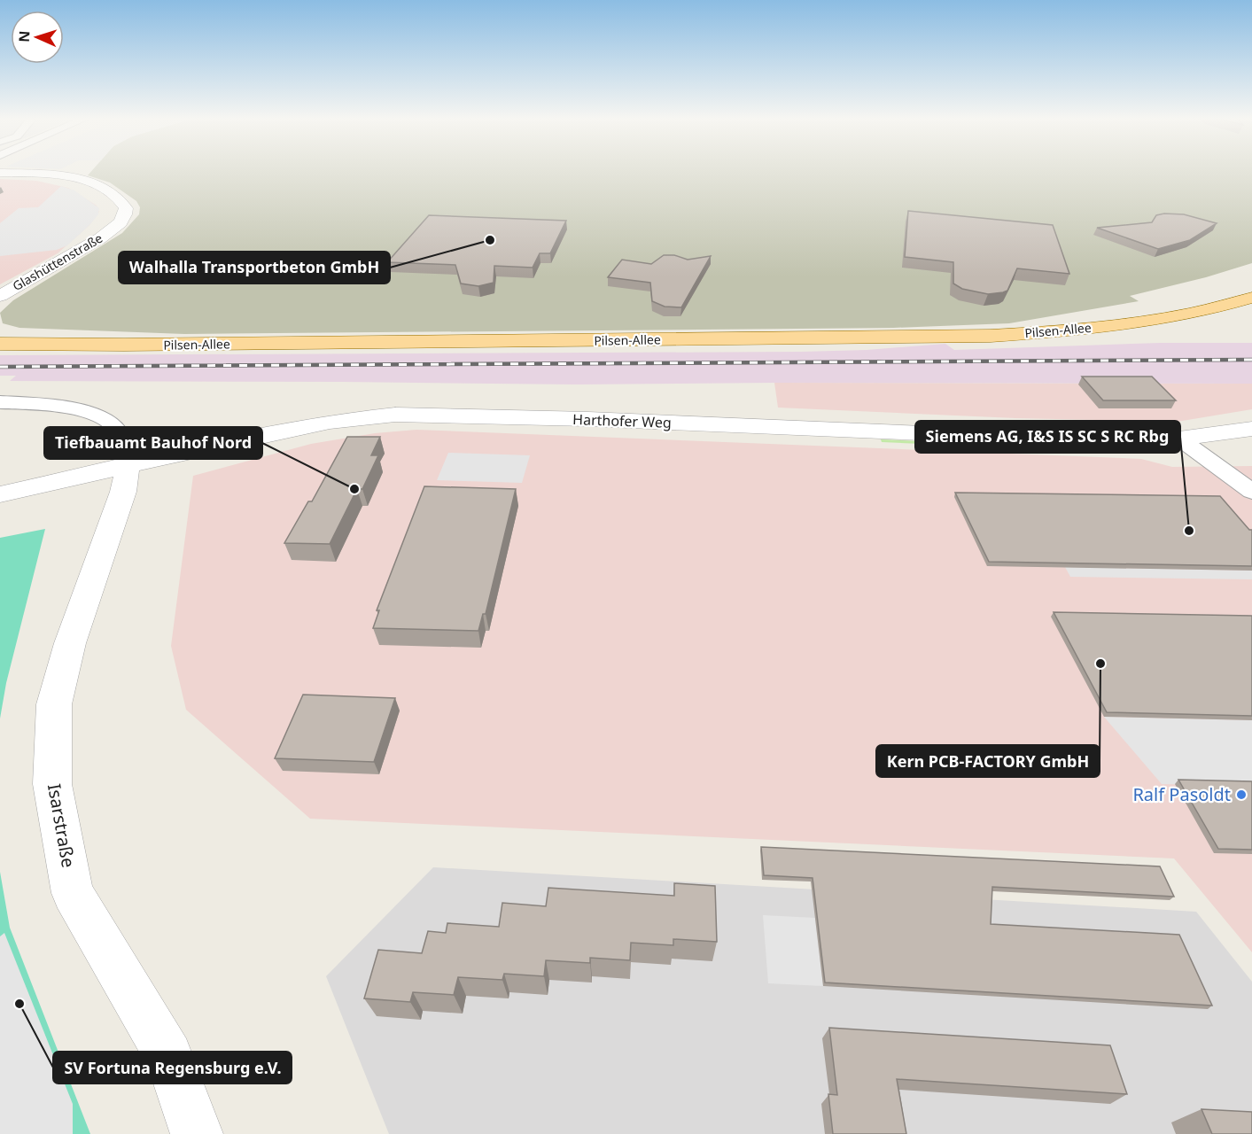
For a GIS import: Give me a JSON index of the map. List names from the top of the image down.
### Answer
{
  "streets": {
    "main road": ["Pilsen-Allee"],
    "street": ["Glashüttenstraße", "Harthofer Weg", "Isarstraße"]
  },
  "crossings": [
    ["Harthofer Weg", "Isarstraße"]
  ],
  "places": [
    "Walhalla Transportbeton GmbH",
    "Tiefbauamt Bauhof Nord",
    "Siemens AG, I&S IS SC S RC Rbg",
    "Kern PCB-FACTORY GmbH",
    "Ralf Pasoldt",
    "SV Fortuna Regensburg e.V."
  ],
  "north": "left"
}
